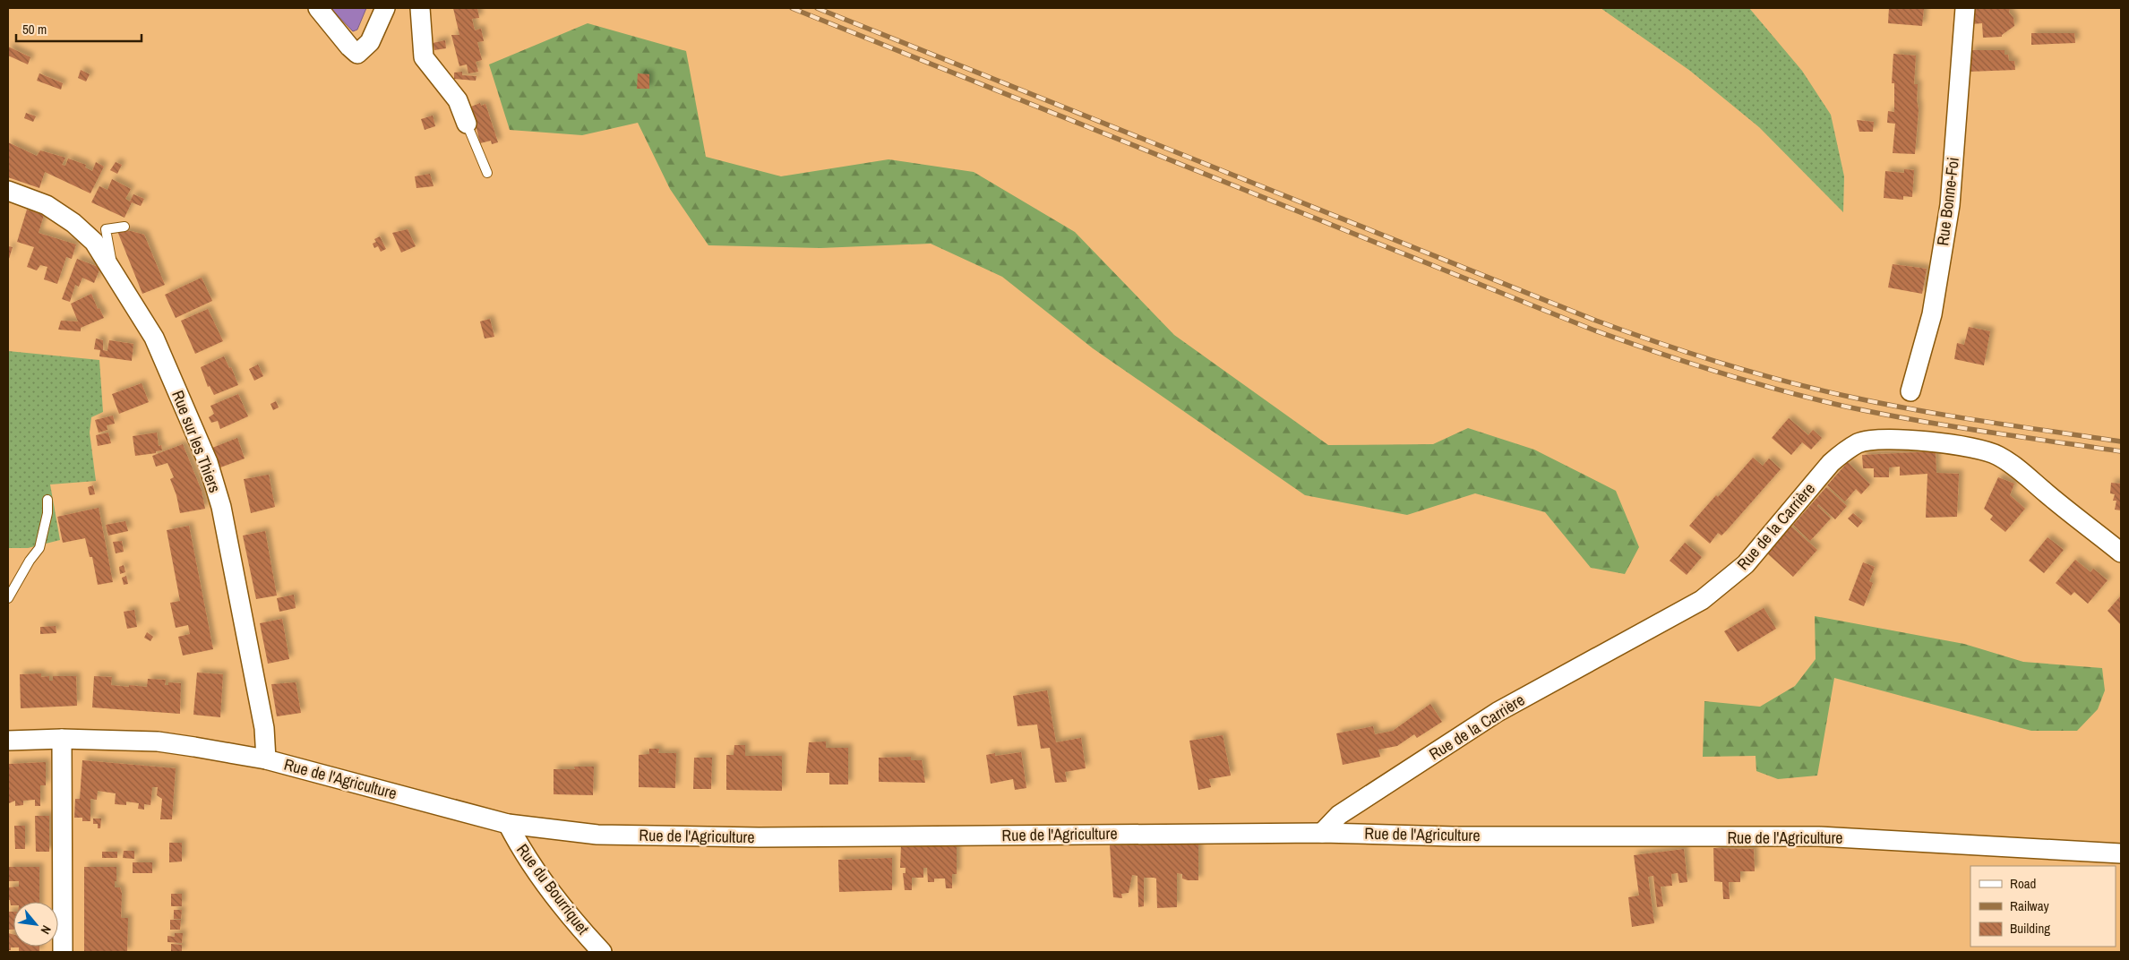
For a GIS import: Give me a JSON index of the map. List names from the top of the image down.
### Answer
{
  "streets": {
    "street": [
      "Rue Bonne-Foi",
      "Rue sur les Thiers",
      "Rue de la Carrière",
      "Rue de l'Agriculture",
      "Rue du Bourriquet"
    ]
  },
  "crossings": [
    ["Rue sur les Thiers", "Rue de l'Agriculture"],
    ["Rue de la Carrière", "Rue de l'Agriculture"],
    ["Rue de l'Agriculture", "Rue du Bourriquet"]
  ],
  "legend": ["Road", "Railway", "Building"],
  "scale_bar": "50 m",
  "north": "bottom right"
}
